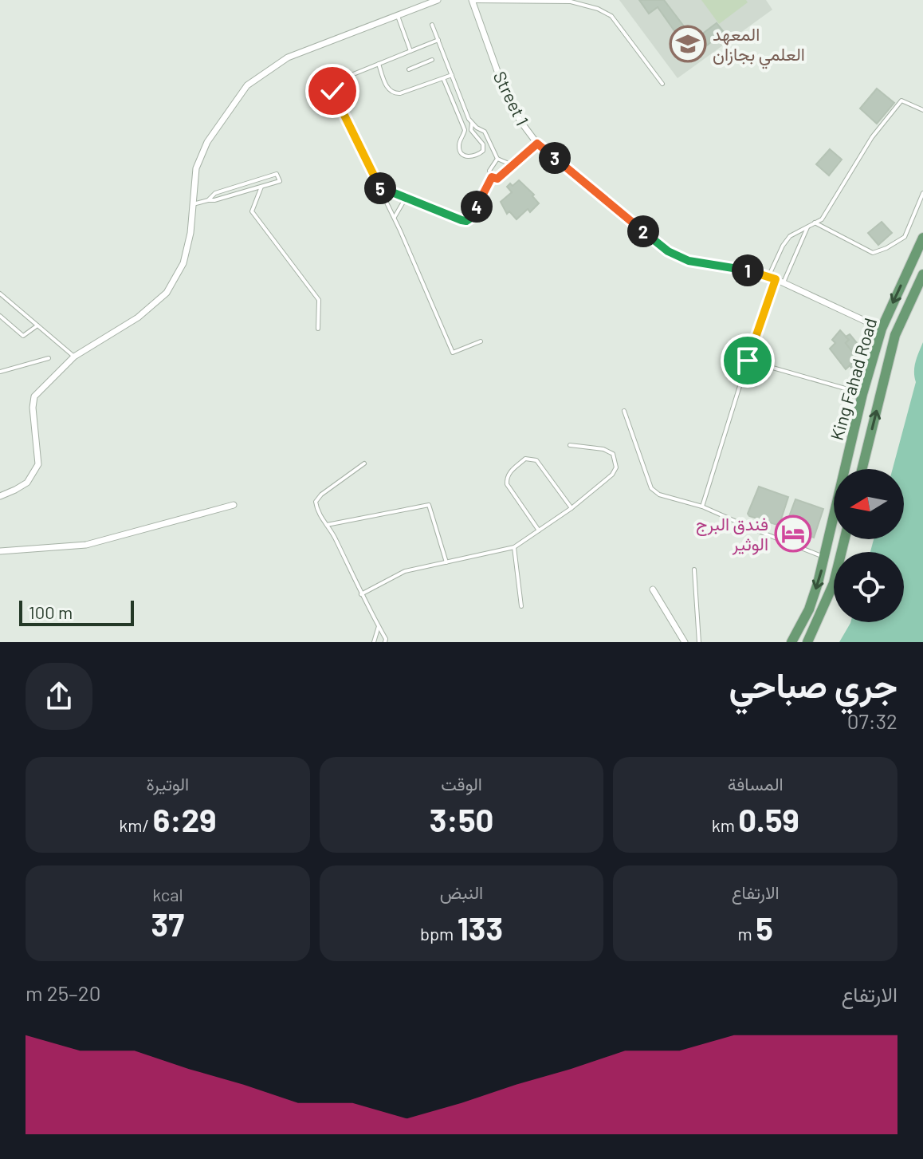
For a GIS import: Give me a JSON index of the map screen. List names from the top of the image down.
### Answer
{
  "streets": {
    "main road": ["King Fahad Road"],
    "street": ["Street 1"]
  },
  "crossings": [
    ["Street 1", "King Fahad Road"]
  ],
  "places": {
    "school or university": ["المعهد العلمي بجازان"],
    "hotel": ["فندق البرج الوثير"]
  },
  "scale_bar": "100 m",
  "north": "left",
  "page": {
    "pins": [
      "3",
      "5",
      "4",
      "2",
      "1"
    ],
    "scale": "100 m",
    "heading": ["جري صباحي", "07:32"],
    "stats": [
      ["المسافة", "0.59 km"],
      ["الوقت", "3:50"],
      ["الوتيرة", "6:29 /km"],
      ["الارتفاع", "5 m"],
      ["النبض", "133 bpm"],
      ["kcal", "37"]
    ],
    "chart": ["الارتفاع", "20–25 m"]
  }
}
